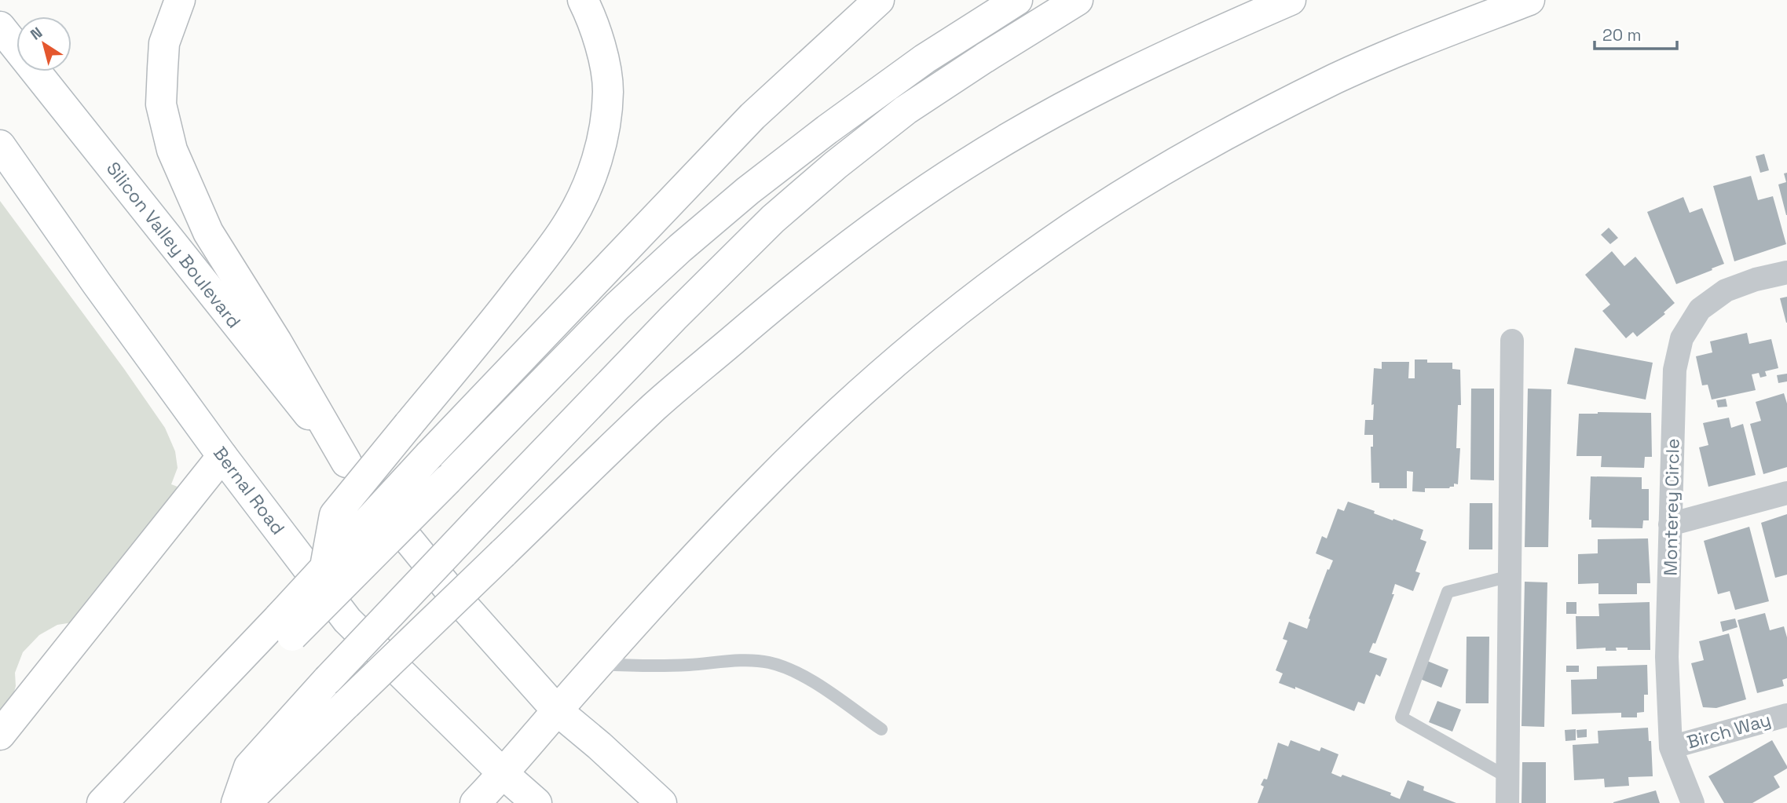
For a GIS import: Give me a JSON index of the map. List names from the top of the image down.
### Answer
{
  "streets": {
    "main road": ["Silicon Valley Boulevard", "Bernal Road"],
    "street": ["Monterey Circle", "Birch Way"]
  },
  "crossings": [
    ["Monterey Circle", "Birch Way"]
  ],
  "scale_bar": "20 m",
  "north": "top left"
}
